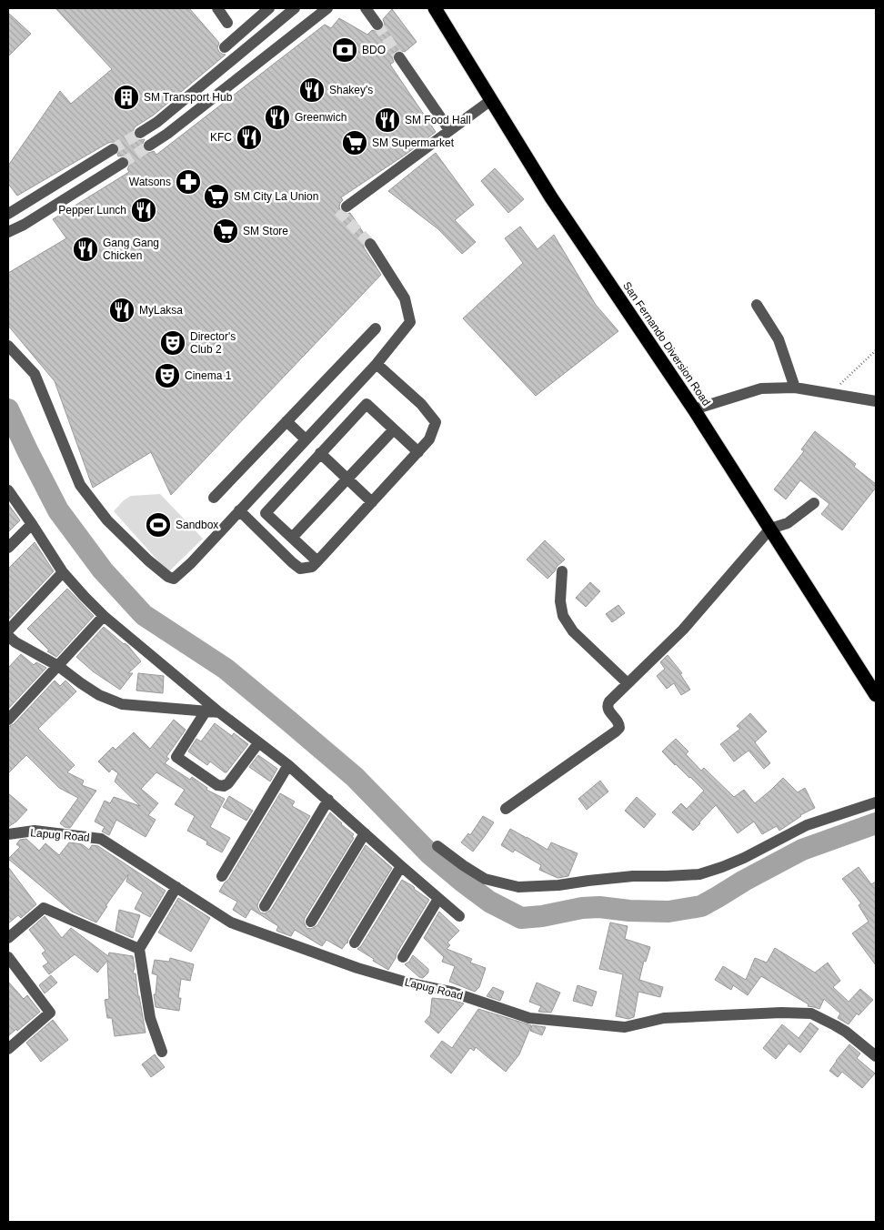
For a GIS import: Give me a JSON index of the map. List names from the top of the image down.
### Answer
{
  "streets": {
    "highway": ["San Fernando Diversion Road"],
    "street": ["Lapug Road"]
  },
  "places": {
    "bank": ["BDO"],
    "restaurant": [
      "Shakey's",
      "Greenwich",
      "SM Food Hall",
      "KFC",
      "Pepper Lunch",
      "Gang Gang Chicken",
      "MyLaksa"
    ],
    "building": ["SM Transport Hub"],
    "supermarket": ["SM Supermarket", "SM City La Union", "SM Store"],
    "pharmacy": ["Watsons"],
    "theatre": ["Director's Club 2", "Cinema 1"],
    "sports": ["Sandbox"]
  }
}
